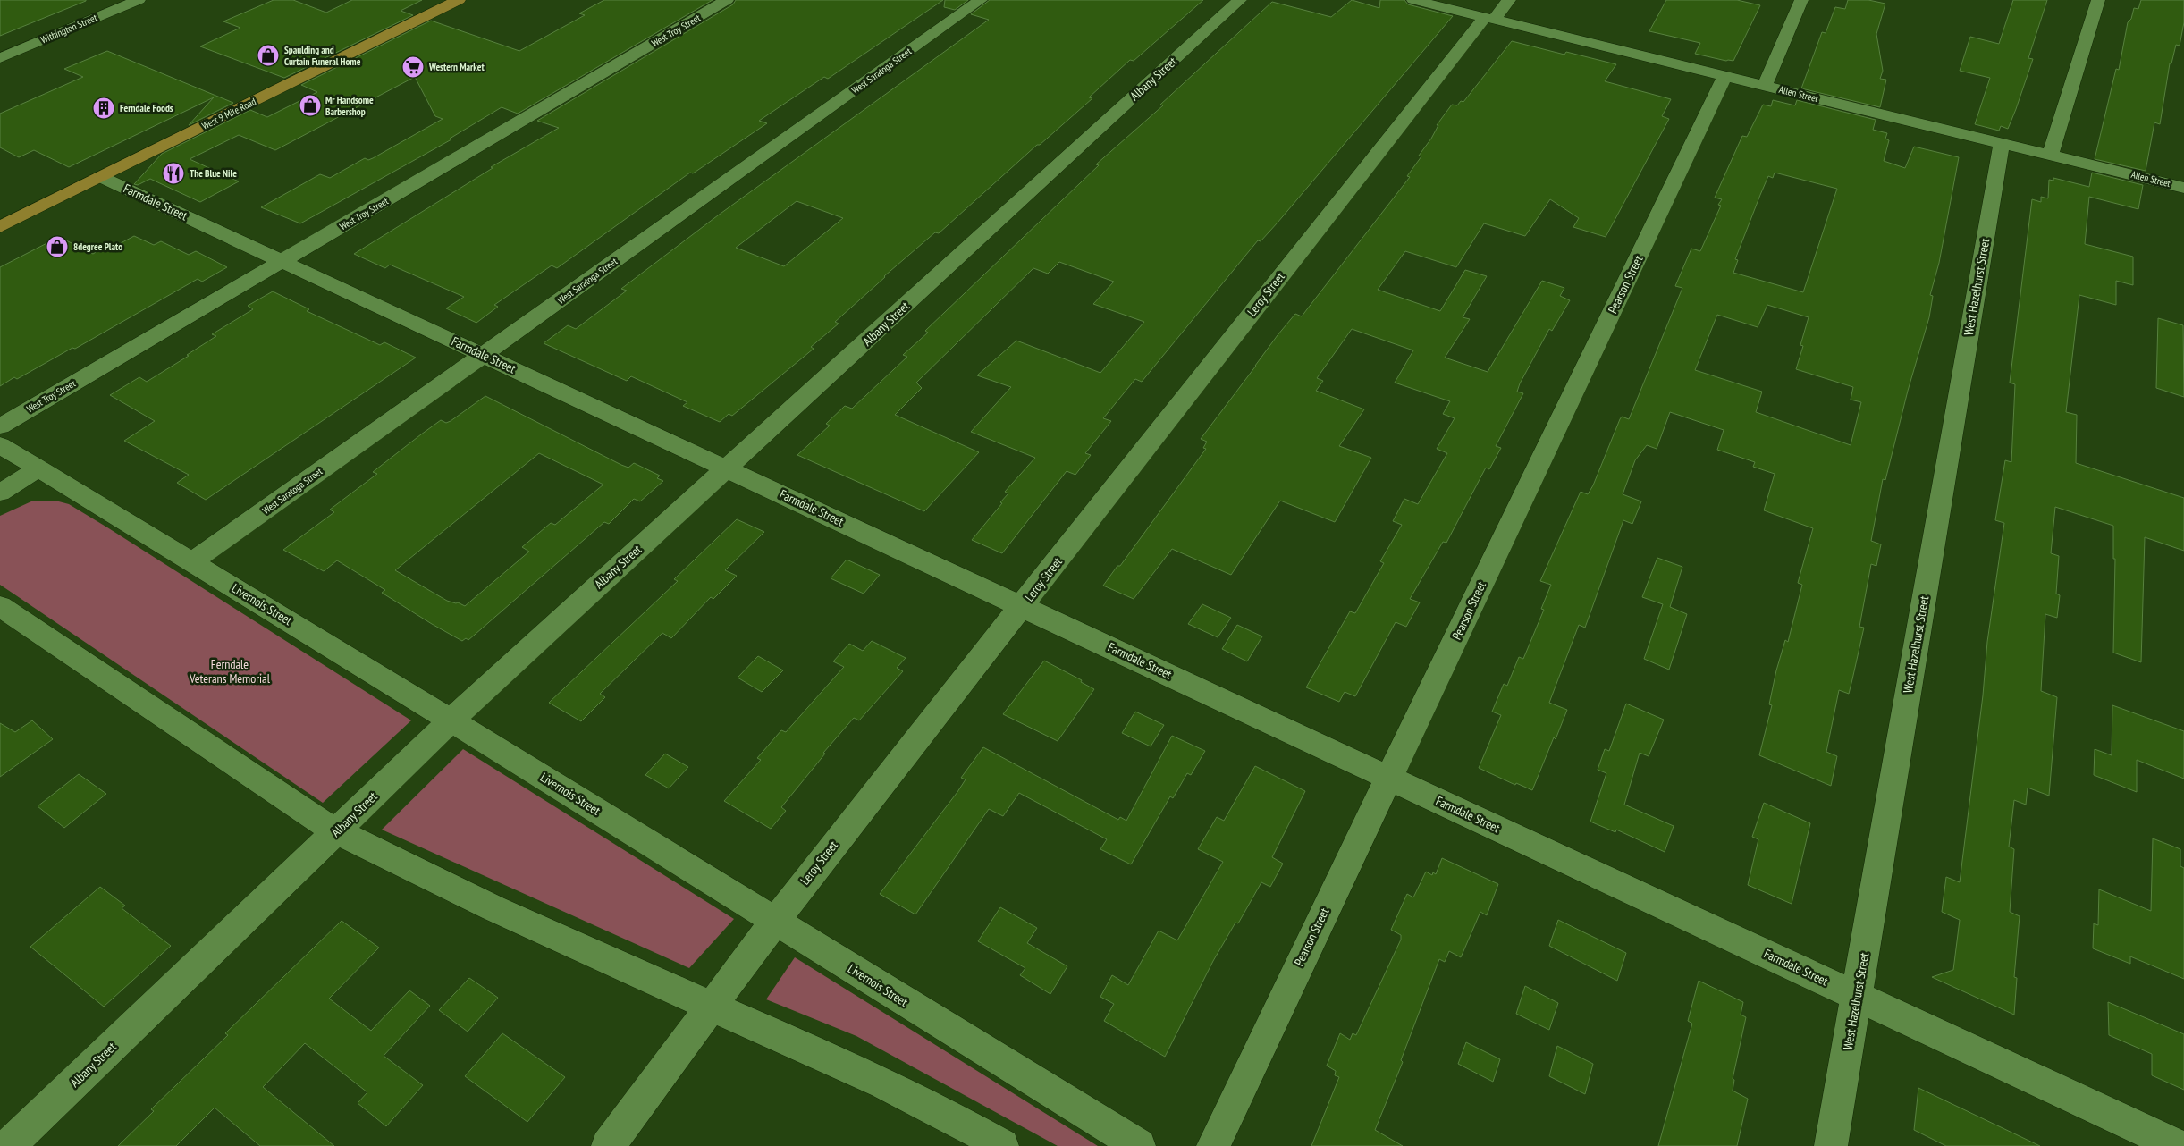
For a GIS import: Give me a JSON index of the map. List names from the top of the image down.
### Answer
{
  "streets": {
    "main road": ["West 9 Mile Road"],
    "street": [
      "Withington Street",
      "West Troy Street",
      "West Saratoga Street",
      "Albany Street",
      "Allen Street",
      "Farmdale Street",
      "Pearson Street",
      "West Hazelhurst Street",
      "Leroy Street",
      "Livernois Street"
    ]
  },
  "crossings": [
    ["West Troy Street", "Farmdale Street"],
    ["West Saratoga Street", "Farmdale Street"],
    ["West Saratoga Street", "Livernois Street"],
    ["Albany Street", "Farmdale Street"],
    ["Albany Street", "Livernois Street"],
    ["Allen Street", "Pearson Street"],
    ["Allen Street", "West Hazelhurst Street"],
    ["Allen Street", "Leroy Street"],
    ["West 9 Mile Road", "Farmdale Street"],
    ["Farmdale Street", "Pearson Street"],
    ["Farmdale Street", "West Hazelhurst Street"],
    ["Farmdale Street", "Leroy Street"],
    ["Leroy Street", "Livernois Street"]
  ],
  "parks": ["Ferndale Veterans Memorial"],
  "places": {
    "shop": ["Spaulding and Curtain Funeral Home", "Mr Handsome Barbershop", "8degree Plato"],
    "supermarket": ["Western Market"],
    "building": ["Ferndale Foods"],
    "restaurant": ["The Blue Nile"]
  }
}
